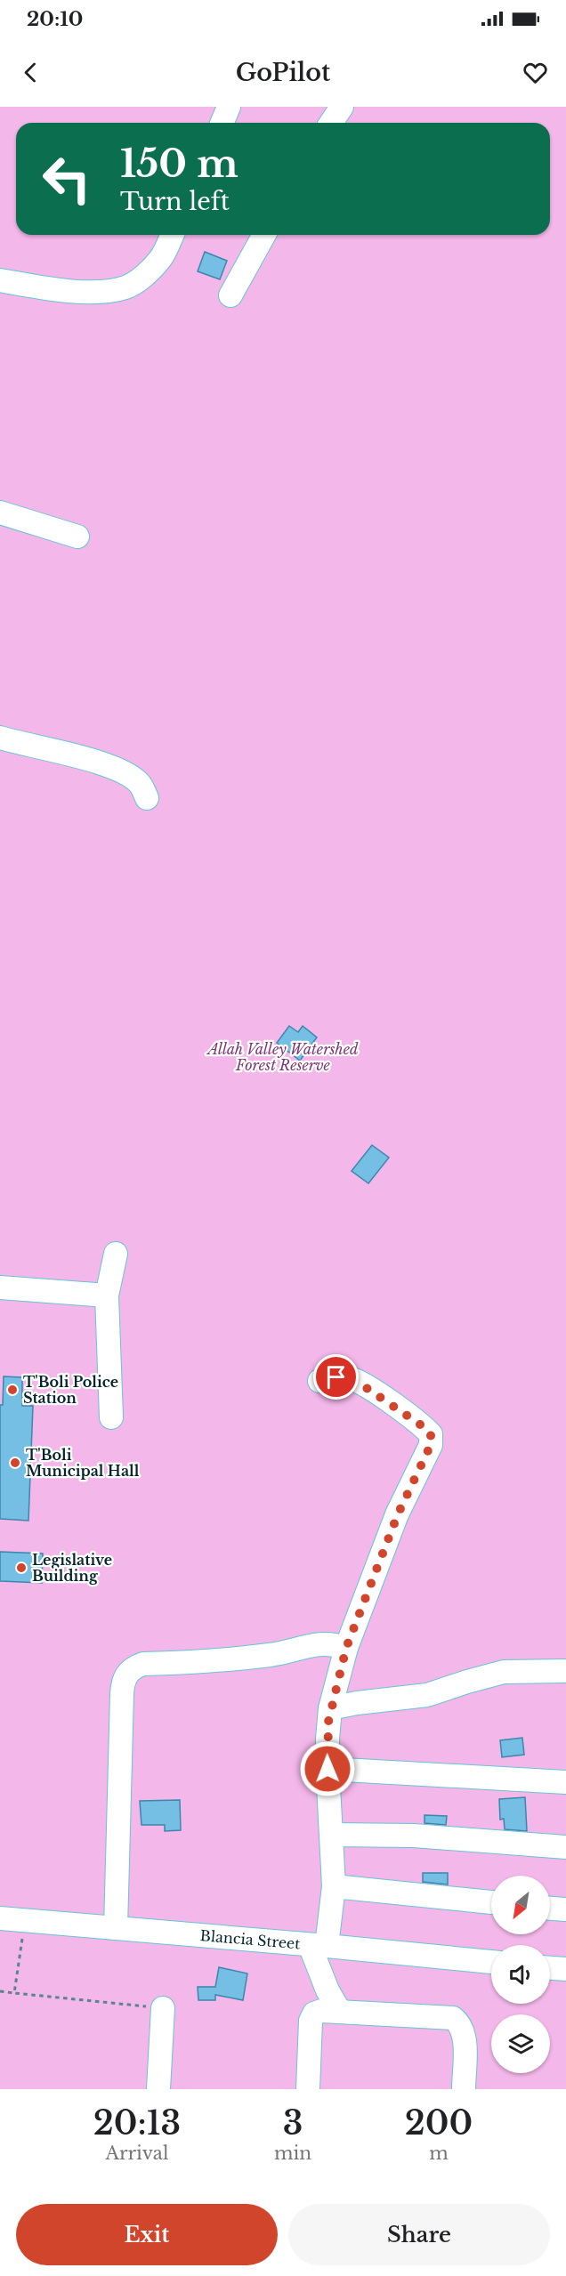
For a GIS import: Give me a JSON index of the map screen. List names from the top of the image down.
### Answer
{
  "streets": {
    "street": ["Blancia Street"]
  },
  "parks": ["Allah Valley Watershed Forest Reserve"],
  "places": ["T'Boli Police Station", "T'Boli Municipal Hall", "Legislative Building"],
  "north": "bottom left",
  "page": {
    "status": "20:10",
    "header": "GoPilot",
    "turn": ["150 m", "Turn left"],
    "eta": [
      "20:13",
      "Arrival",
      "3",
      "min",
      "200",
      "m"
    ],
    "buttons": ["Exit", "Share"]
  }
}
